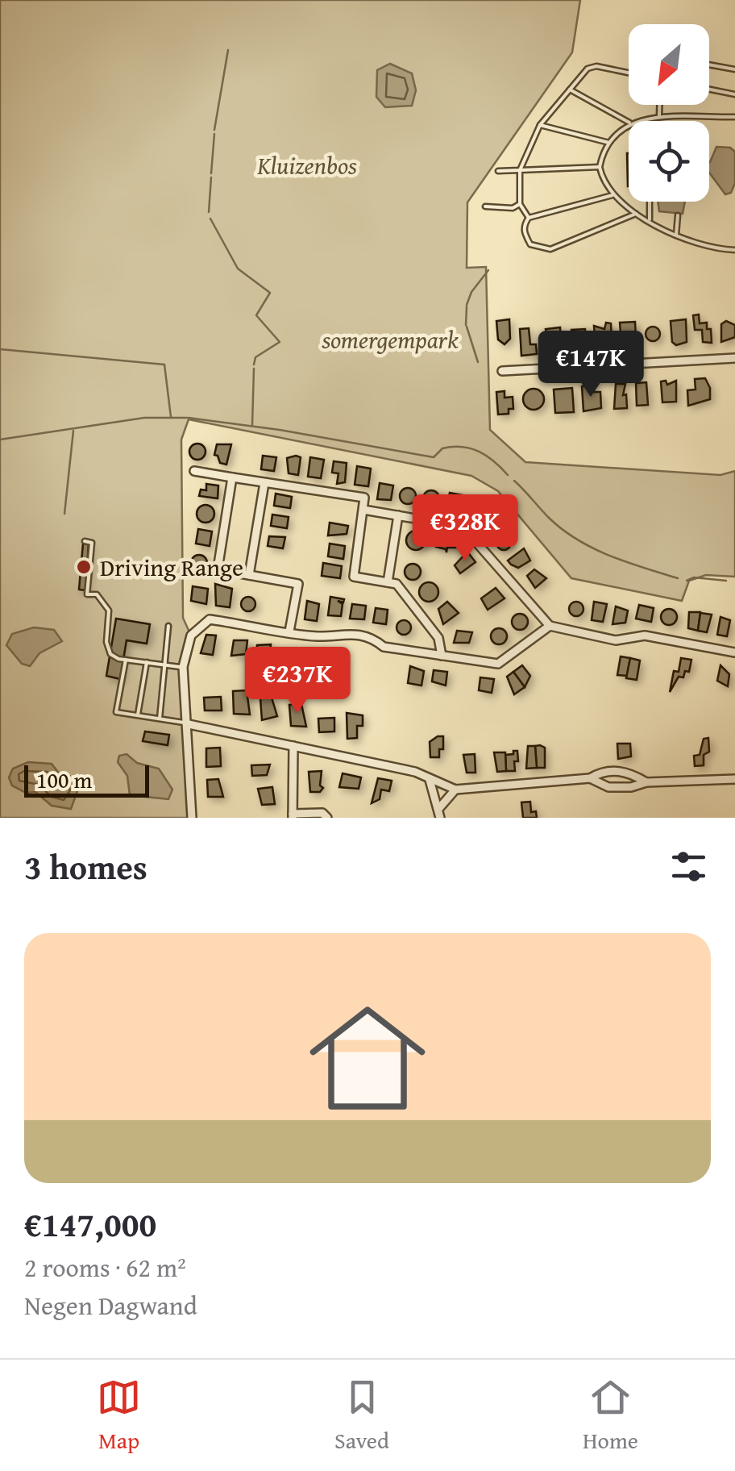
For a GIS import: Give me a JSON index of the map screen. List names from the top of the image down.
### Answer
{
  "parks": ["Kluizenbos", "somergempark"],
  "places": ["Driving Range"],
  "scale_bar": "100 m",
  "north": "bottom left",
  "page": {
    "price": ["€147K", "€328K", "€237K"],
    "scale": "100 m",
    "heading": "3 homes",
    "list": [
      {
        "name": "€147,000",
        "note": "2 rooms · 62 m² · Negen Dagwand"
      }
    ],
    "tabs": ["Map", "Saved", "Home"]
  }
}
